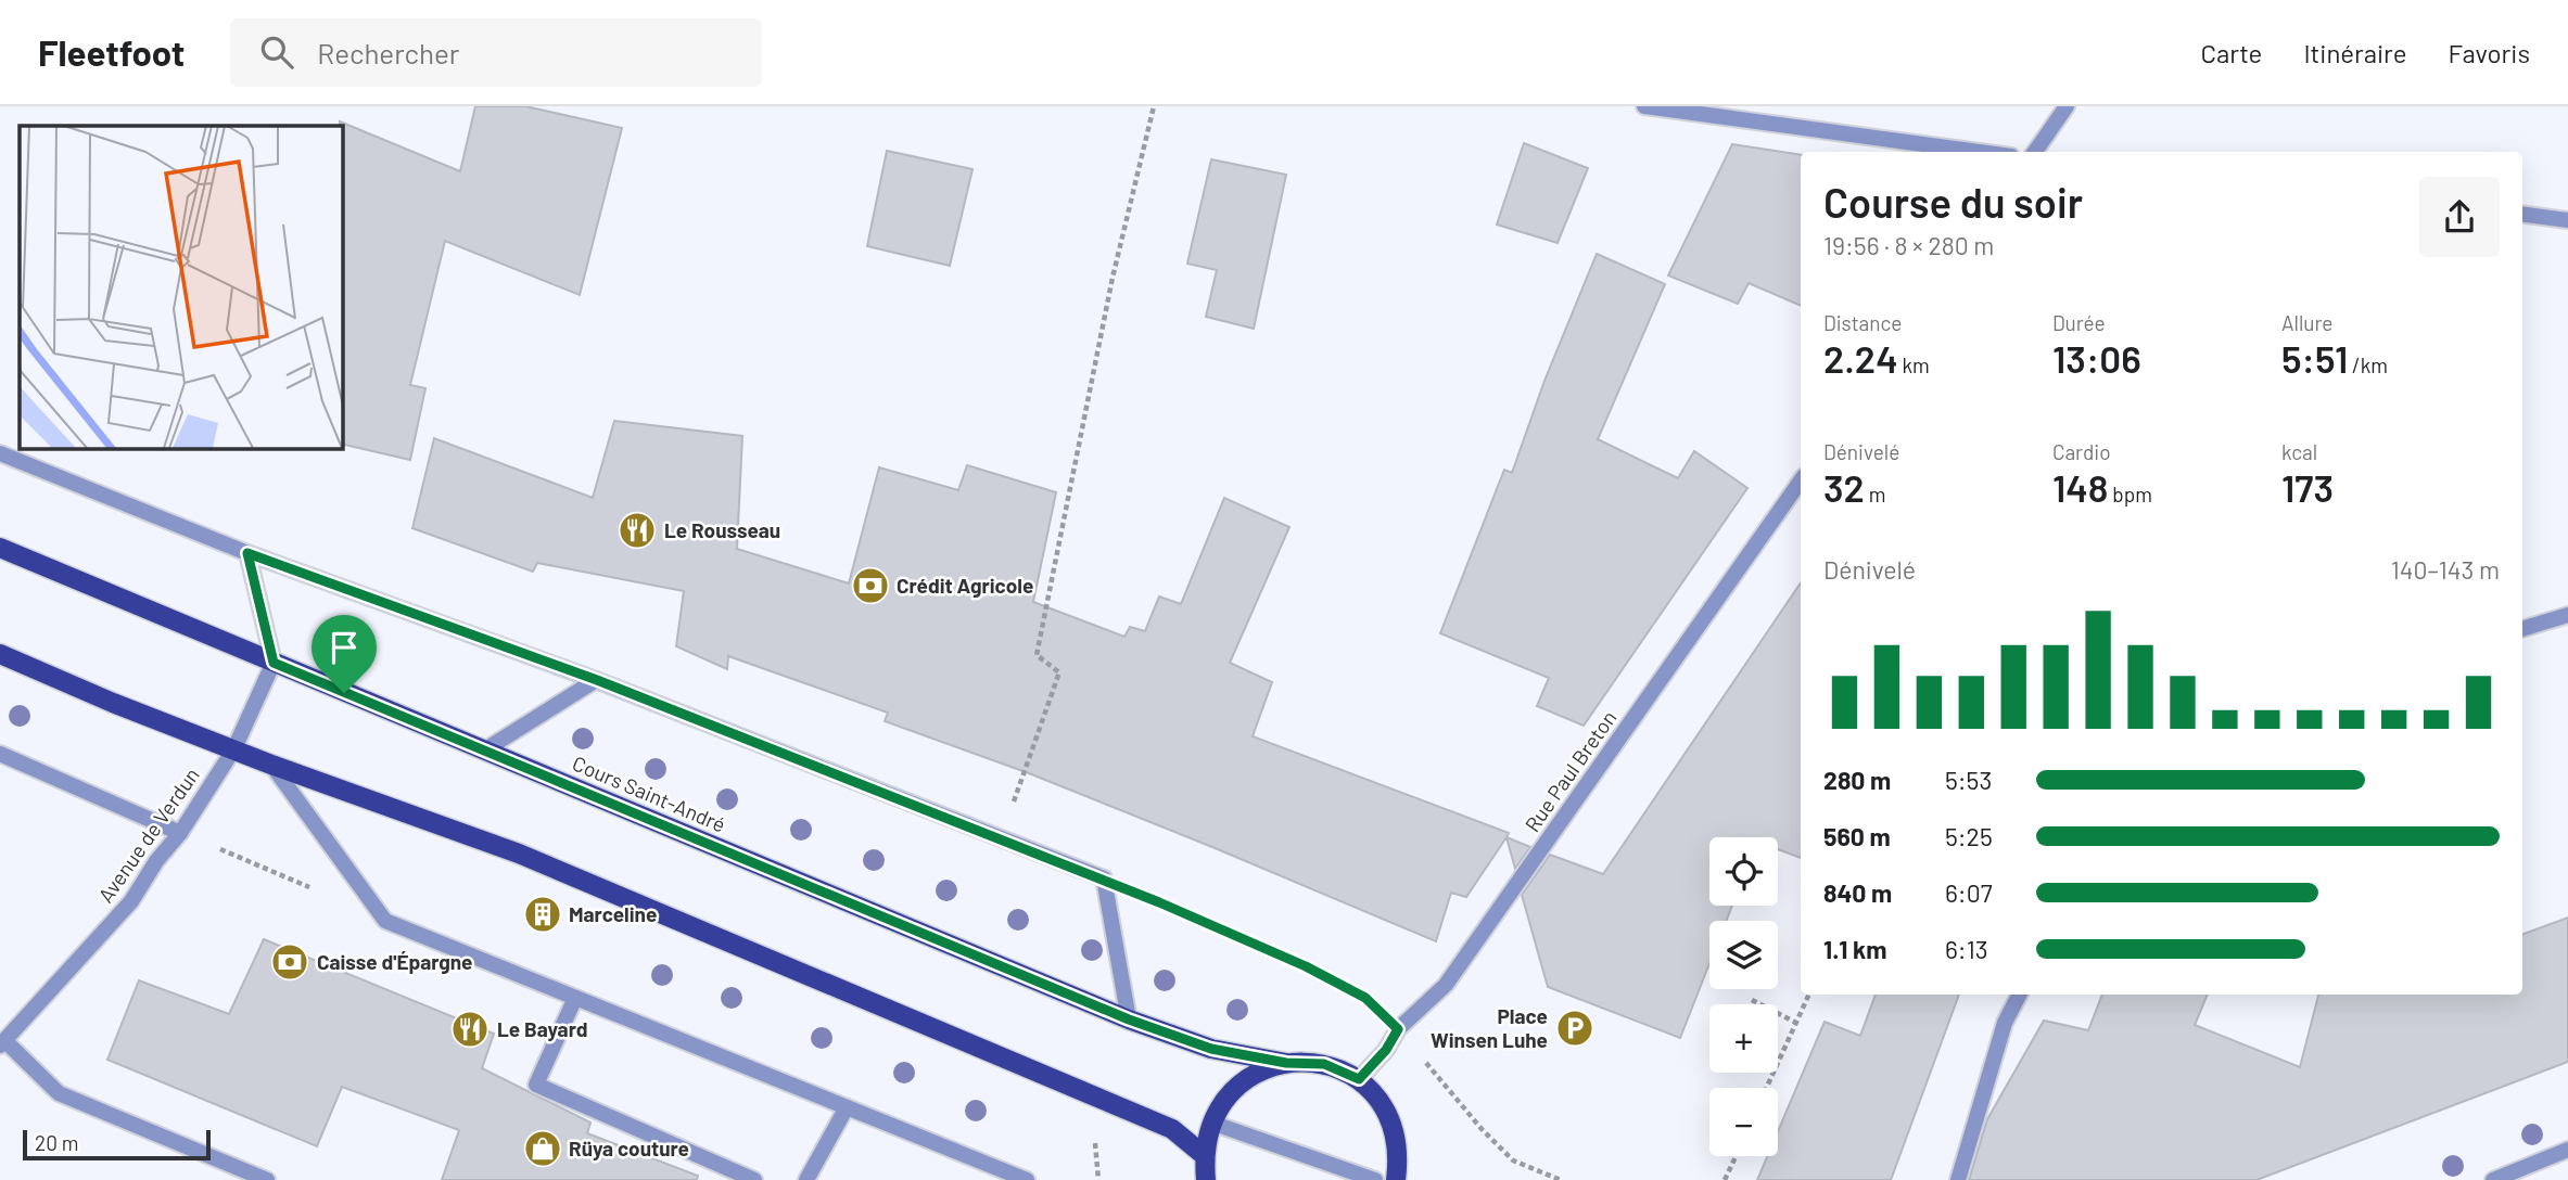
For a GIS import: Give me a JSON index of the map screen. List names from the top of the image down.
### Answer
{
  "streets": {
    "main road": ["Cours Saint-André"],
    "street": ["Rue Paul Breton", "Avenue de Verdun"]
  },
  "crossings": [
    ["Cours Saint-André", "Avenue de Verdun"]
  ],
  "places": {
    "restaurant": ["Le Rousseau", "Le Bayard"],
    "bank": ["Crédit Agricole", "Caisse d'Épargne"],
    "building": ["Marceline"],
    "parking": ["Place Winsen Luhe"],
    "shop": ["Rüya couture"]
  },
  "scale_bar": "20 m",
  "page": {
    "header": "Fleetfoot",
    "search": "Rechercher",
    "nav": ["Carte", "Itinéraire", "Favoris"],
    "heading": ["Course du soir", "19:56 · 8 × 280 m"],
    "stats": [
      ["Distance", "2.24 km"],
      ["Durée", "13:06"],
      ["Allure", "5:51 /km"],
      ["Dénivelé", "32 m"],
      ["Cardio", "148 bpm"],
      ["kcal", "173"]
    ],
    "chart": ["Dénivelé", "140–143 m"],
    "list": [
      {
        "name": "280 m",
        "note": "5:53"
      },
      {
        "name": "560 m",
        "note": "5:25"
      },
      {
        "name": "840 m",
        "note": "6:07"
      },
      {
        "name": "1.1 km",
        "note": "6:13"
      }
    ],
    "map_buttons": ["+", "−"],
    "scale": "20 m"
  }
}
